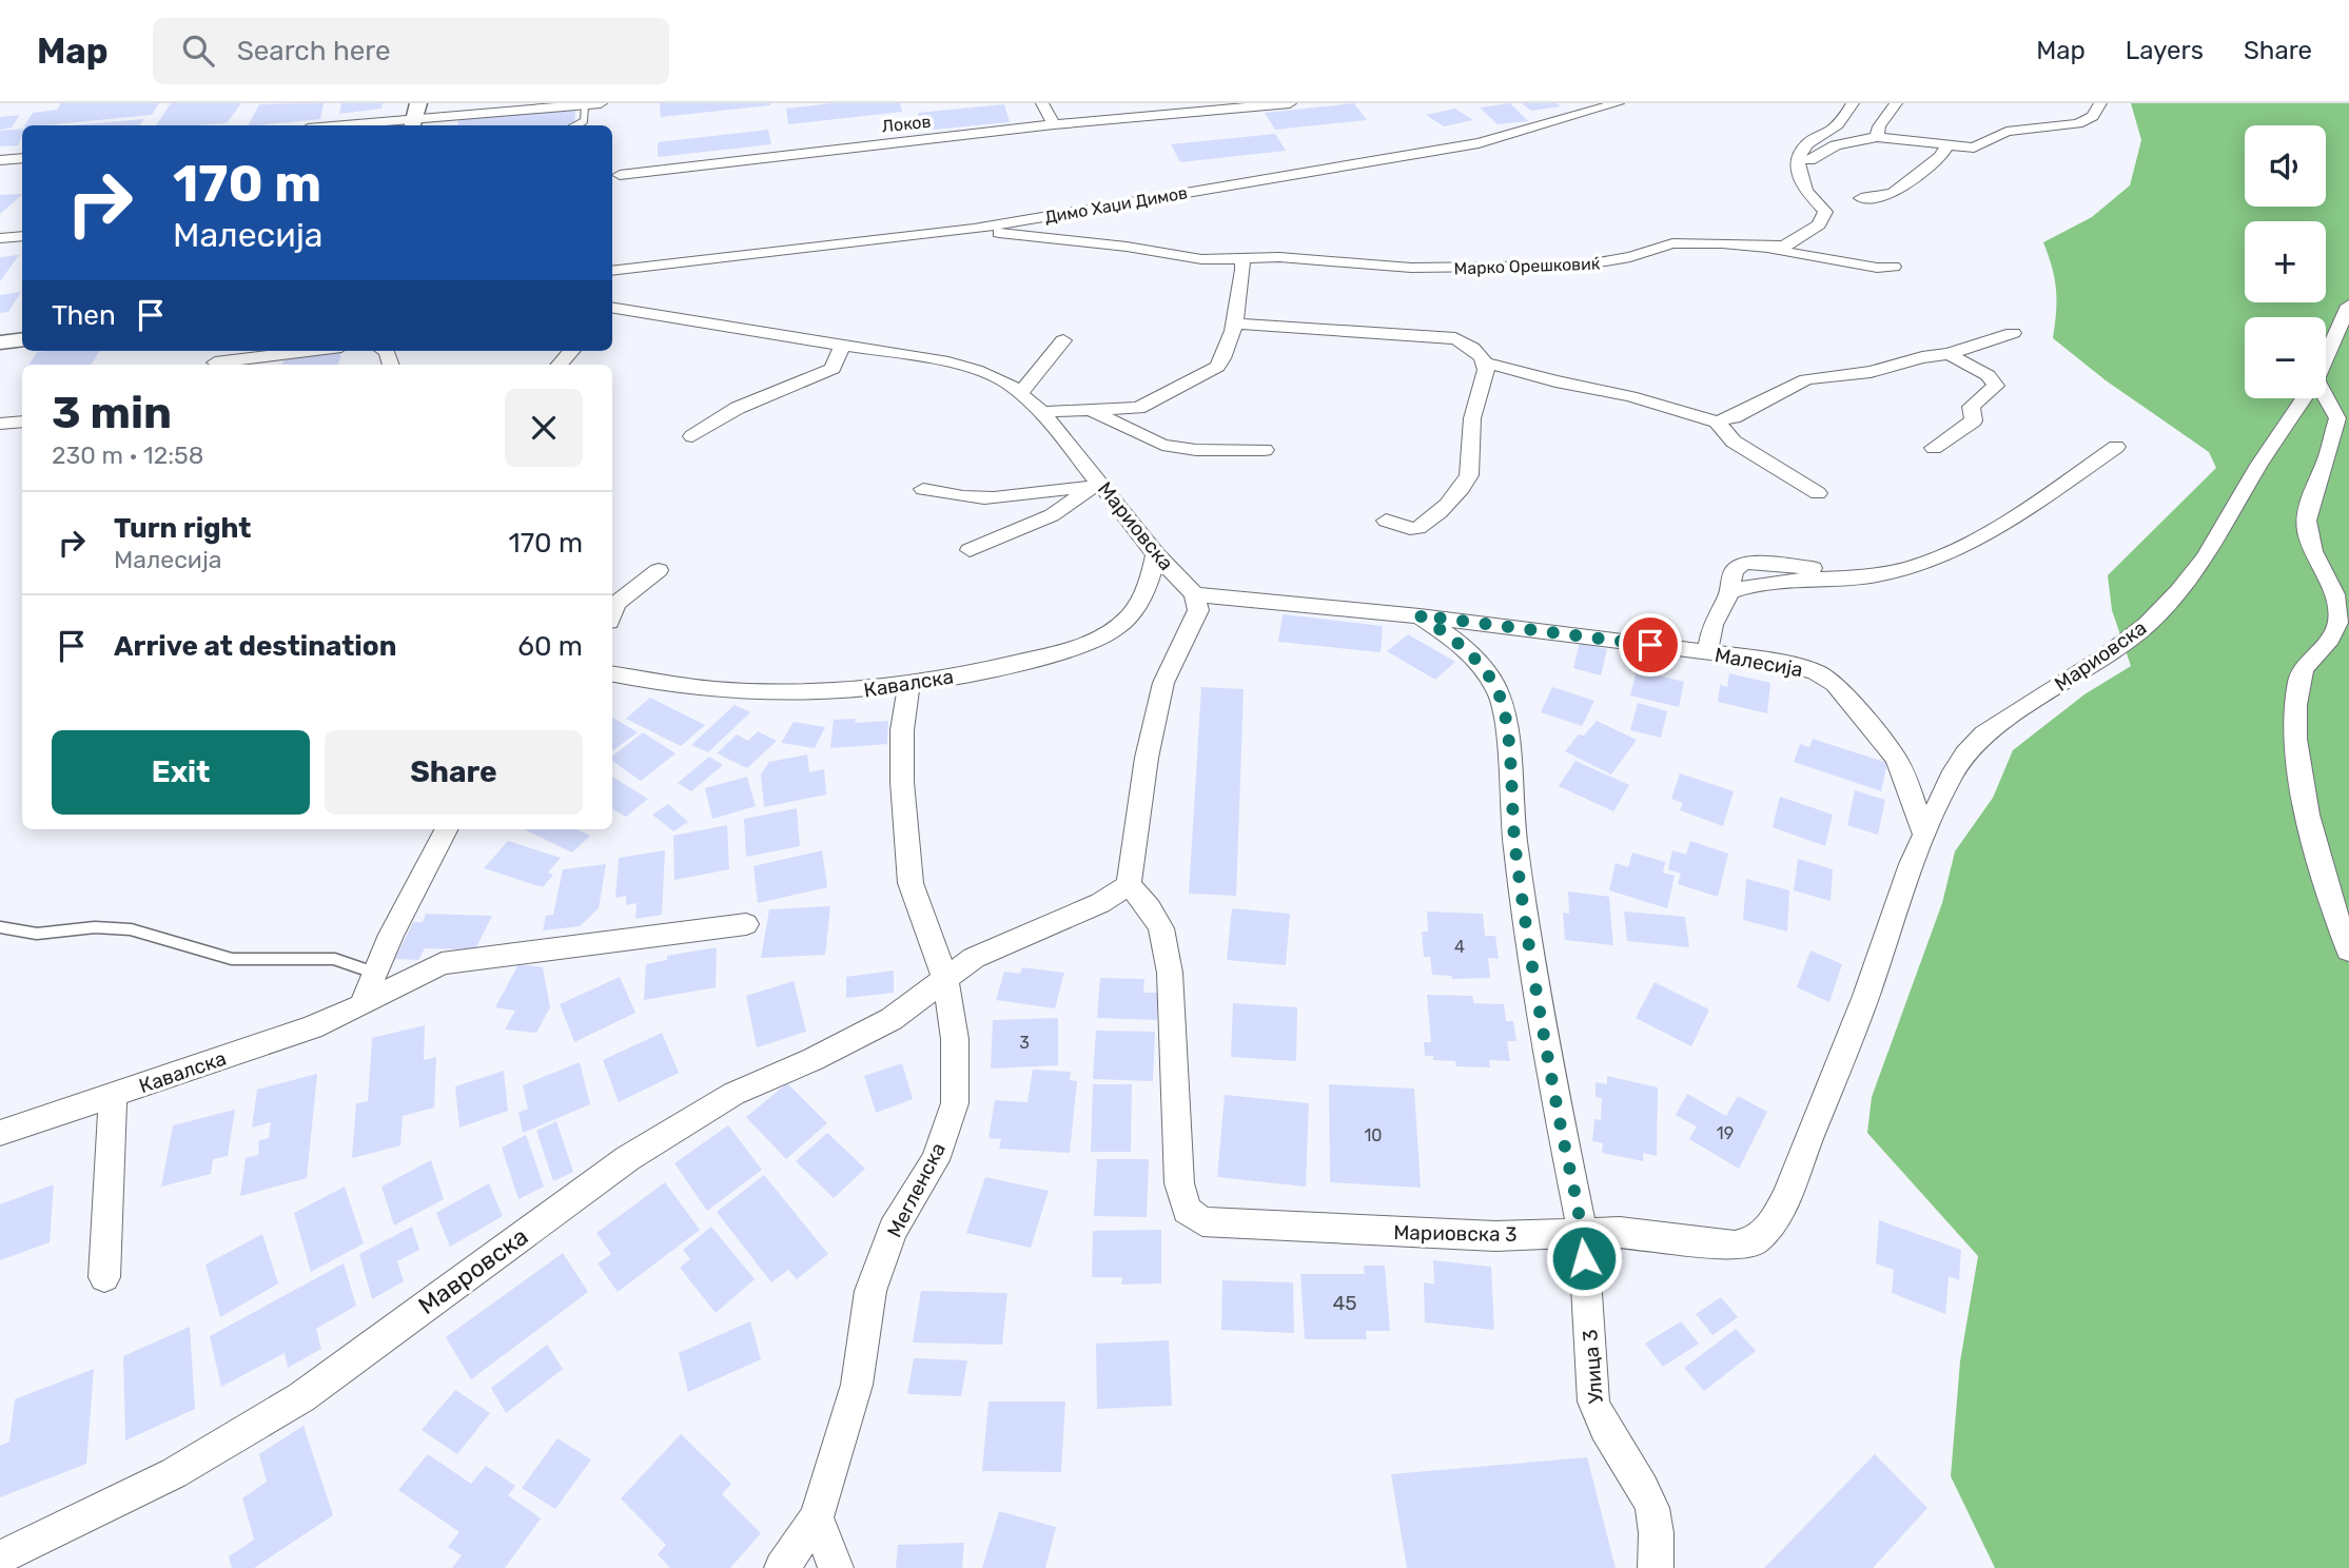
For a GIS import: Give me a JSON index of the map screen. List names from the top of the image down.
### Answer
{
  "streets": {
    "street": [
      "Локов",
      "Димо Хаџи Димов",
      "Марко Орешковиќ",
      "Мариовска",
      "Малесија",
      "Кавалска",
      "Мегленска",
      "Мариовска 3",
      "Мавровска",
      "Улица 3"
    ]
  },
  "crossings": [
    ["Димо Хаџи Димов", "Марко Орешковиќ"],
    ["Мариовска", "Малесија"],
    ["Мариовска", "Кавалска"],
    ["Мариовска", "Мариовска 3"],
    ["Малесија", "Мариовска 3"],
    ["Малесија", "Улица 3"],
    ["Кавалска", "Мегленска"],
    ["Мегленска", "Мавровска"],
    ["Мариовска 3", "Улица 3"]
  ],
  "house_numbers": [
    "4",
    "3",
    "19",
    "10",
    "45"
  ],
  "page": {
    "header": "Map",
    "search": "Search here",
    "nav": ["Map", "Layers", "Share"],
    "map_buttons": ["+", "−"],
    "turn": ["170 m", "Малесија"],
    "then": "Then",
    "heading": ["3 min", "230 m · 12:58"],
    "list": [
      {
        "name": "Turn right",
        "note": "Малесија",
        "value": "170 m"
      },
      {
        "name": "Arrive at destination",
        "value": "60 m"
      }
    ],
    "buttons": ["Exit", "Share"]
  }
}
